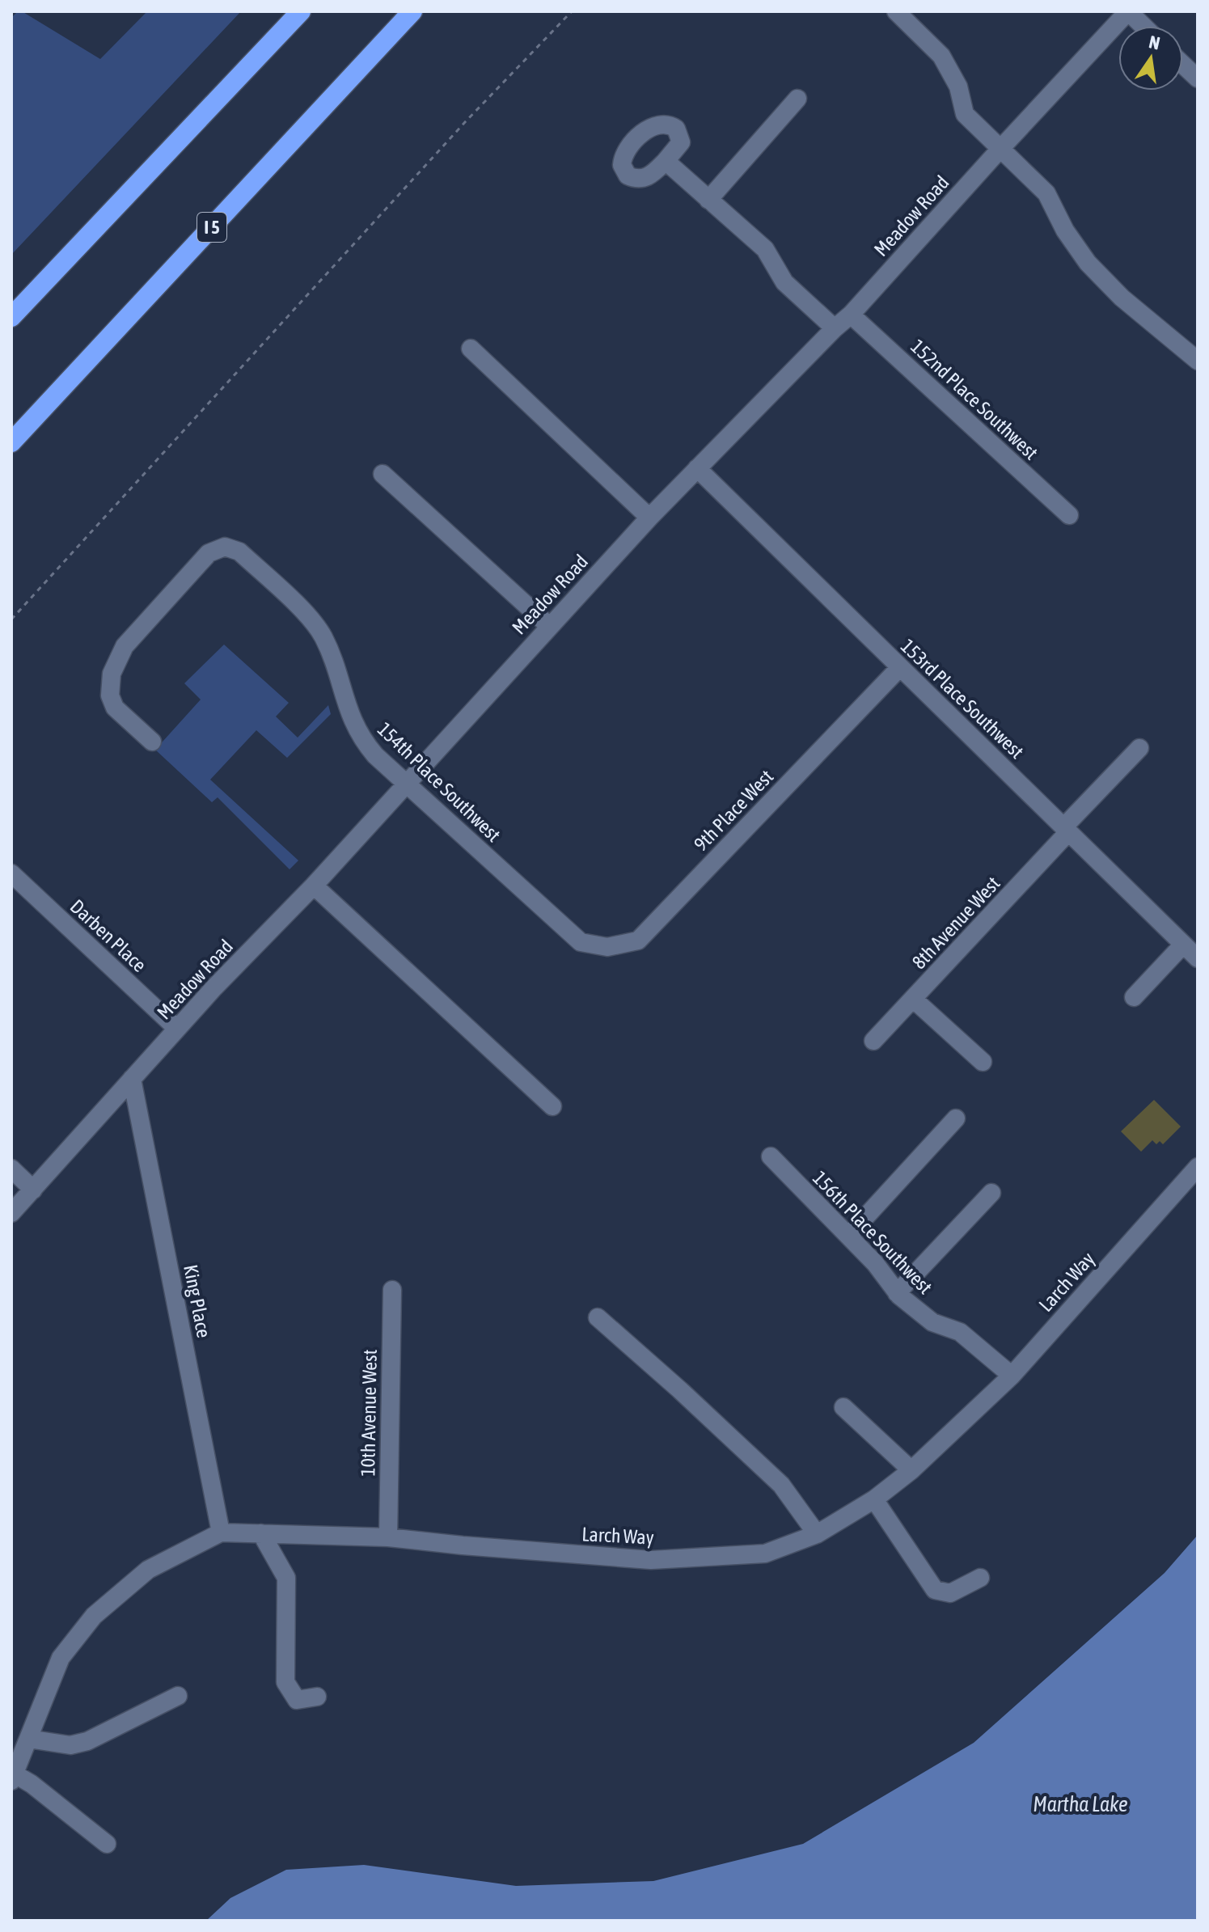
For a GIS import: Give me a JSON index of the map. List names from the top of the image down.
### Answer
{
  "streets": {
    "highway": ["I 5"],
    "street": [
      "Meadow Road",
      "152nd Place Southwest",
      "153rd Place Southwest",
      "154th Place Southwest",
      "9th Place West",
      "8th Avenue West",
      "Darben Place",
      "156th Place Southwest",
      "Larch Way",
      "King Place",
      "10th Avenue West"
    ]
  },
  "crossings": [
    ["Meadow Road", "152nd Place Southwest"],
    ["Meadow Road", "153rd Place Southwest"],
    ["Meadow Road", "154th Place Southwest"],
    ["Meadow Road", "Darben Place"],
    ["Meadow Road", "King Place"],
    ["153rd Place Southwest", "9th Place West"],
    ["153rd Place Southwest", "8th Avenue West"],
    ["154th Place Southwest", "9th Place West"],
    ["156th Place Southwest", "Larch Way"],
    ["Larch Way", "King Place"],
    ["Larch Way", "10th Avenue West"]
  ],
  "water": ["Martha Lake"],
  "north": "top"
}
